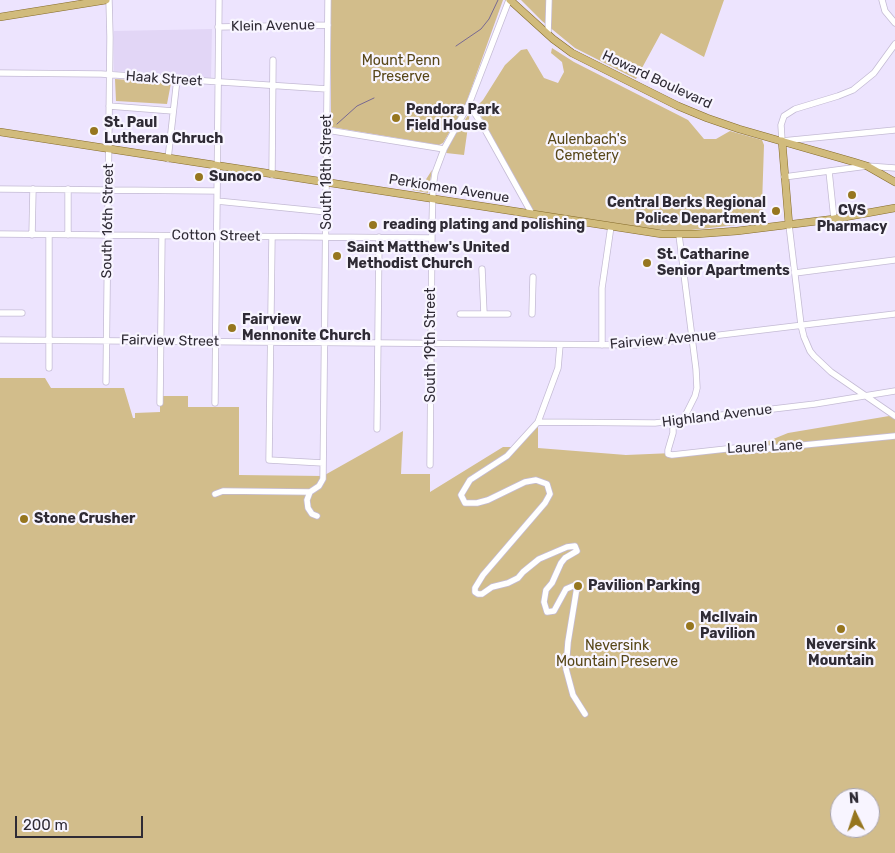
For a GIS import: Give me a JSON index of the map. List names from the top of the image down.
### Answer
{
  "streets": {
    "main road": ["Howard Boulevard", "Perkiomen Avenue"],
    "street": [
      "Klein Avenue",
      "Haak Street",
      "South 18th Street",
      "South 16th Street",
      "Cotton Street",
      "Fairview Avenue",
      "Fairview Street",
      "South 19th Street",
      "Highland Avenue",
      "Laurel Lane"
    ]
  },
  "crossings": [
    ["Klein Avenue", "South 18th Street"],
    ["Haak Street", "South 18th Street"],
    ["Haak Street", "South 16th Street"],
    ["Howard Boulevard", "South 19th Street"],
    ["South 18th Street", "Perkiomen Avenue"],
    ["South 18th Street", "Cotton Street"],
    ["South 18th Street", "Fairview Street"],
    ["Perkiomen Avenue", "South 16th Street"],
    ["Perkiomen Avenue", "South 19th Street"],
    ["South 16th Street", "Cotton Street"],
    ["South 16th Street", "Fairview Street"],
    ["Cotton Street", "South 19th Street"],
    ["Fairview Avenue", "Fairview Street"],
    ["Fairview Avenue", "South 19th Street"],
    ["Fairview Street", "South 19th Street"],
    ["Highland Avenue", "Laurel Lane"]
  ],
  "parks": ["Mount Penn Preserve", "Aulenbach's Cemetery", "Neversink Mountain Preserve"],
  "places": [
    "Pendora Park Field House",
    "St. Paul Lutheran Chruch",
    "Sunoco",
    "CVS Pharmacy",
    "Central Berks Regional Police Department",
    "reading plating and polishing",
    "Saint Matthew's United Methodist Church",
    "St. Catharine Senior Apartments",
    "Fairview Mennonite Church",
    "Stone Crusher",
    "Pavilion Parking",
    "McIlvain Pavilion",
    "Neversink Mountain"
  ],
  "scale_bar": "200 m",
  "north": "top"
}
